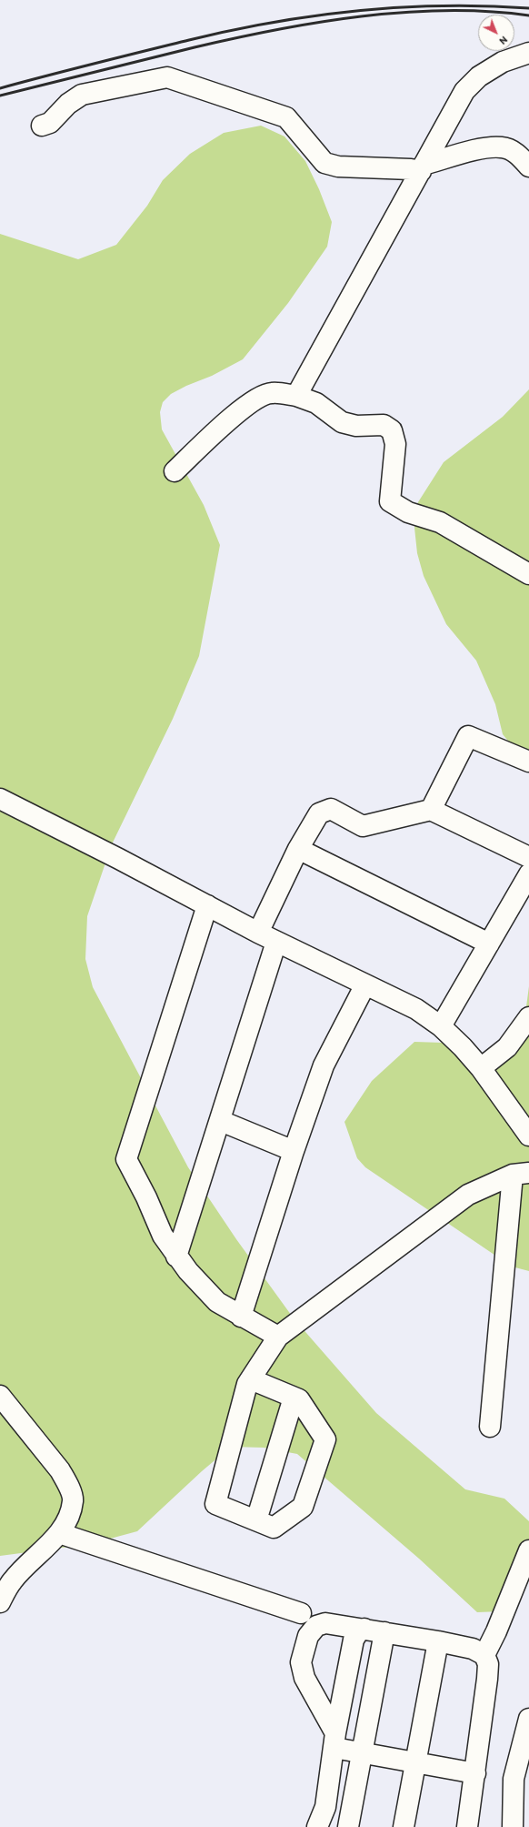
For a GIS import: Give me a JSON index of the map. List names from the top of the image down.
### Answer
{
  "north": "bottom right"
}
